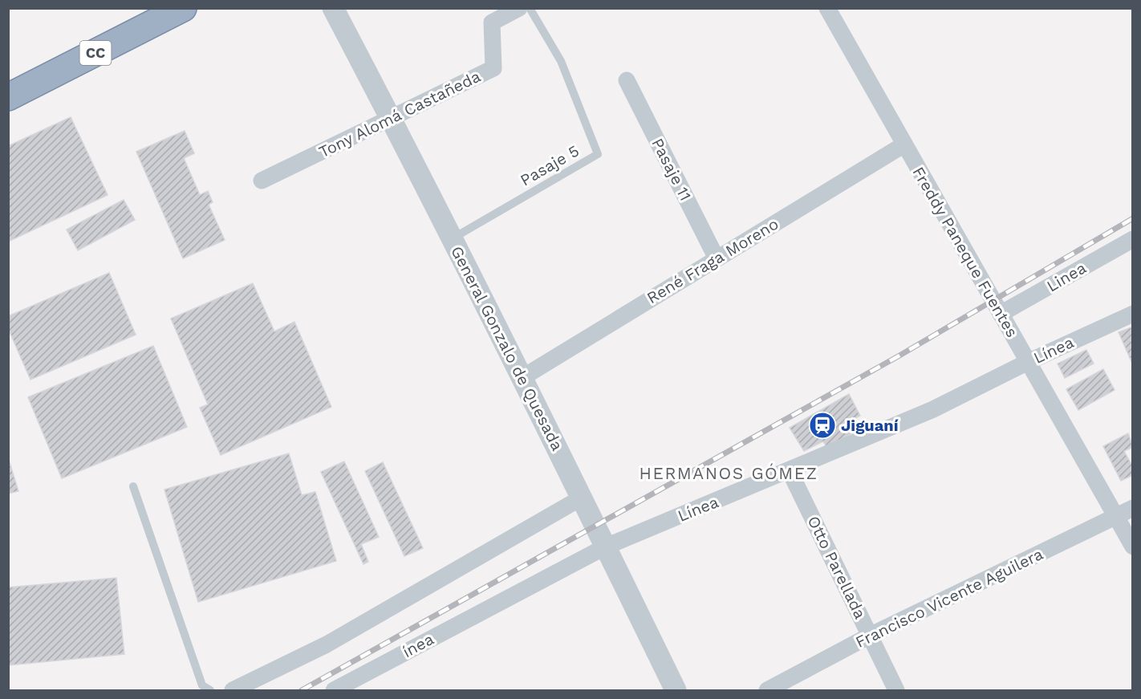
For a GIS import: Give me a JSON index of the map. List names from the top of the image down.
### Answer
{
  "streets": {
    "highway": ["CC"],
    "street": [
      "Tony Alomá Castañeda",
      "Pasaje 11",
      "Freddy Paneque Fuentes",
      "René Fraga Moreno",
      "Linea",
      "General Gonzalo de Quesada",
      "Línea",
      "Otto Parellada",
      "Francisco Vicente Aguilera",
      "ínea"
    ],
    "lane": ["Pasaje 5"]
  },
  "crossings": [
    ["Tony Alomá Castañeda", "General Gonzalo de Quesada"],
    ["Pasaje 5", "General Gonzalo de Quesada"],
    ["Pasaje 11", "René Fraga Moreno"],
    ["Freddy Paneque Fuentes", "René Fraga Moreno"],
    ["Freddy Paneque Fuentes", "Linea"],
    ["Freddy Paneque Fuentes", "Línea"],
    ["Freddy Paneque Fuentes", "Francisco Vicente Aguilera"],
    ["René Fraga Moreno", "General Gonzalo de Quesada"],
    ["General Gonzalo de Quesada", "Línea"],
    ["Línea", "Otto Parellada"],
    ["Línea", "ínea"],
    ["Otto Parellada", "Francisco Vicente Aguilera"]
  ],
  "districts": ["HERMANOS GÓMEZ"],
  "places": {
    "station": ["Jiguaní"]
  }
}
